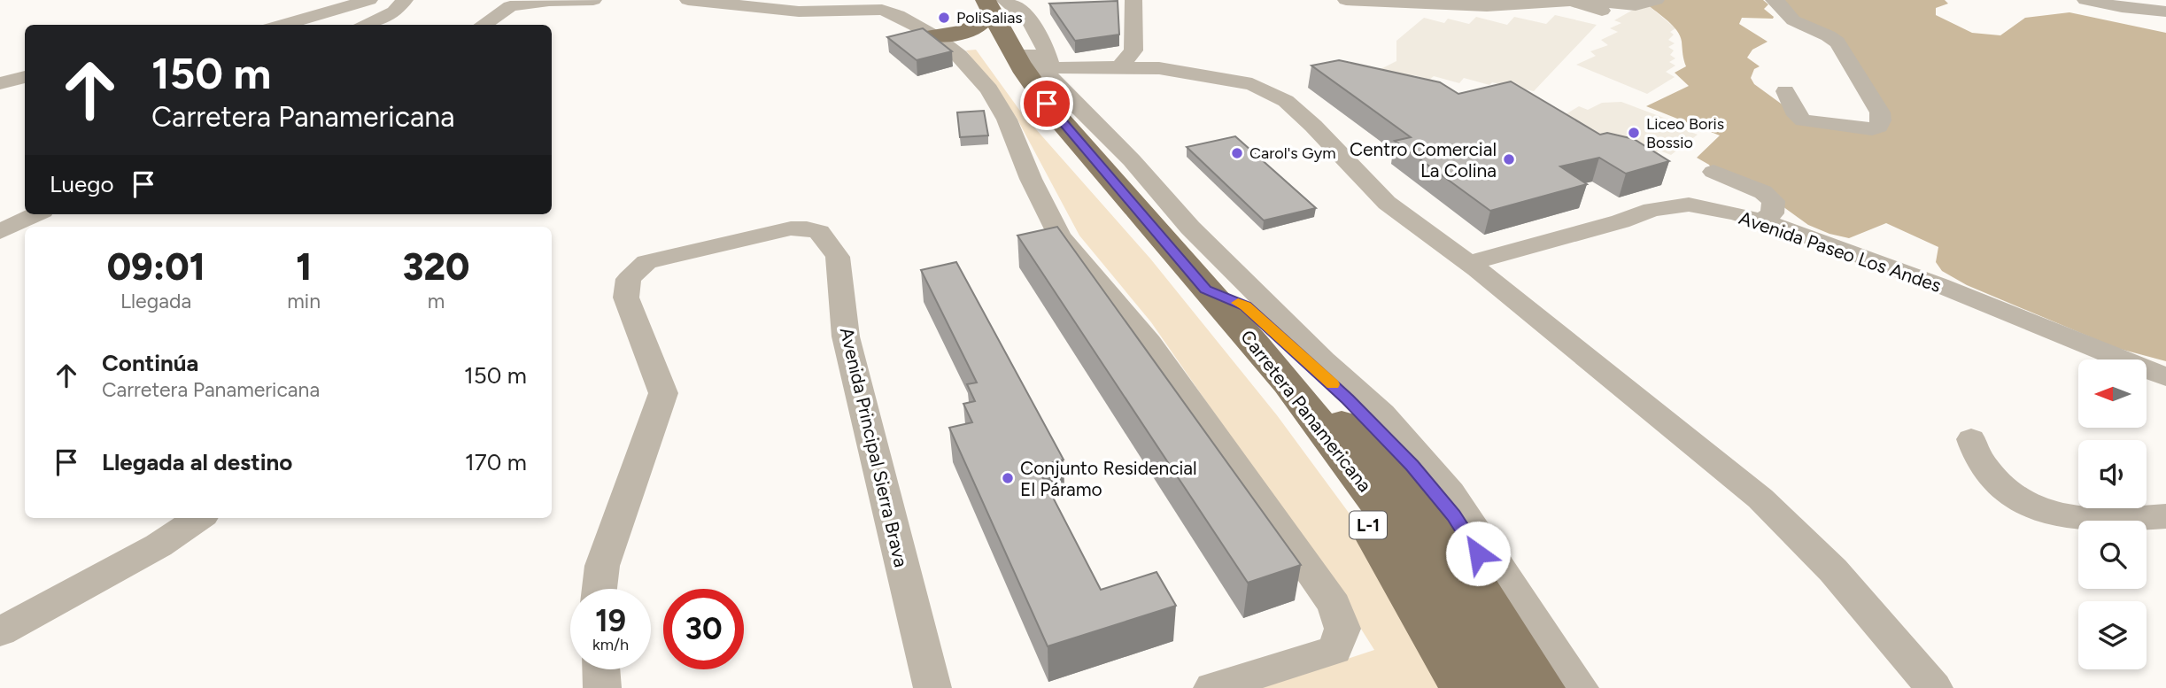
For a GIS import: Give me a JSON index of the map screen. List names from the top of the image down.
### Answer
{
  "streets": {
    "main road": ["Carretera Panamericana", "L-1"],
    "street": ["Avenida Paseo Los Andes", "Avenida Principal Sierra Brava"]
  },
  "crossings": [
    ["Carretera Panamericana", "L-1"]
  ],
  "places": [
    "PoliSalias",
    "Liceo Boris Bossio",
    "Carol's Gym",
    "Centro Comercial La Colina",
    "Conjunto Residencial El Páramo"
  ],
  "north": "left",
  "page": {
    "turn": ["150 m", "Carretera Panamericana"],
    "then": "Luego",
    "eta": [
      "09:01",
      "Llegada",
      "1",
      "min",
      "320",
      "m"
    ],
    "list": [
      {
        "name": "Continúa",
        "note": "Carretera Panamericana",
        "value": "150 m"
      },
      {
        "name": "Llegada al destino",
        "value": "170 m"
      }
    ],
    "speed": "19 km/h",
    "limit": "30"
  }
}
